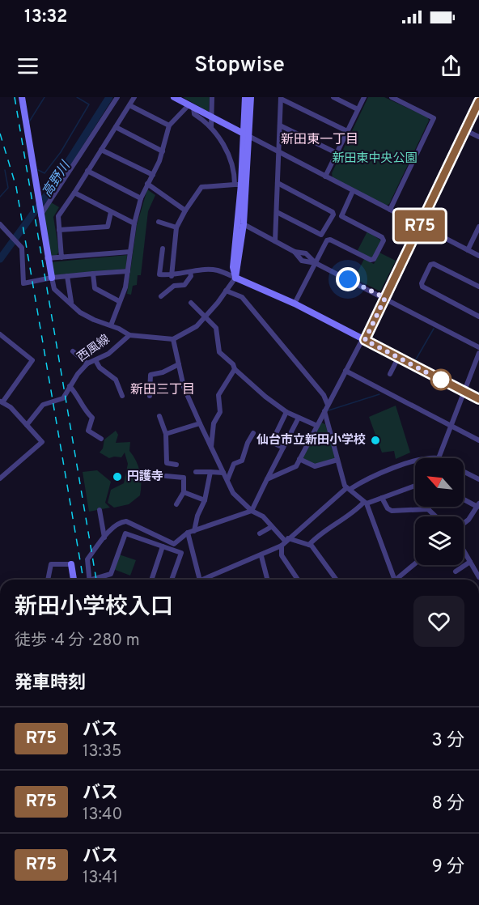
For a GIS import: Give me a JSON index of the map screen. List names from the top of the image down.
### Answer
{
  "streets": {
    "street": ["西風線"]
  },
  "districts": ["新田東一丁目", "新田三丁目"],
  "water": ["高野川"],
  "parks": ["新田東中央公園"],
  "places": ["仙台市立新田小学校", "円護寺"],
  "lines": ["bus line R75"],
  "north": "top left",
  "page": {
    "status": "13:32",
    "header": "Stopwise",
    "on_map": "R75",
    "heading": [
      ["新田小学校入口", "徒歩 · 4 分 · 280 m"],
      "発車時刻"
    ],
    "list": [
      {
        "mark": "R75",
        "name": "バス",
        "note": "13:35",
        "value": "3 分"
      },
      {
        "mark": "R75",
        "name": "バス",
        "note": "13:40",
        "value": "8 分"
      },
      {
        "mark": "R75",
        "name": "バス",
        "note": "13:41",
        "value": "9 分"
      }
    ]
  }
}
